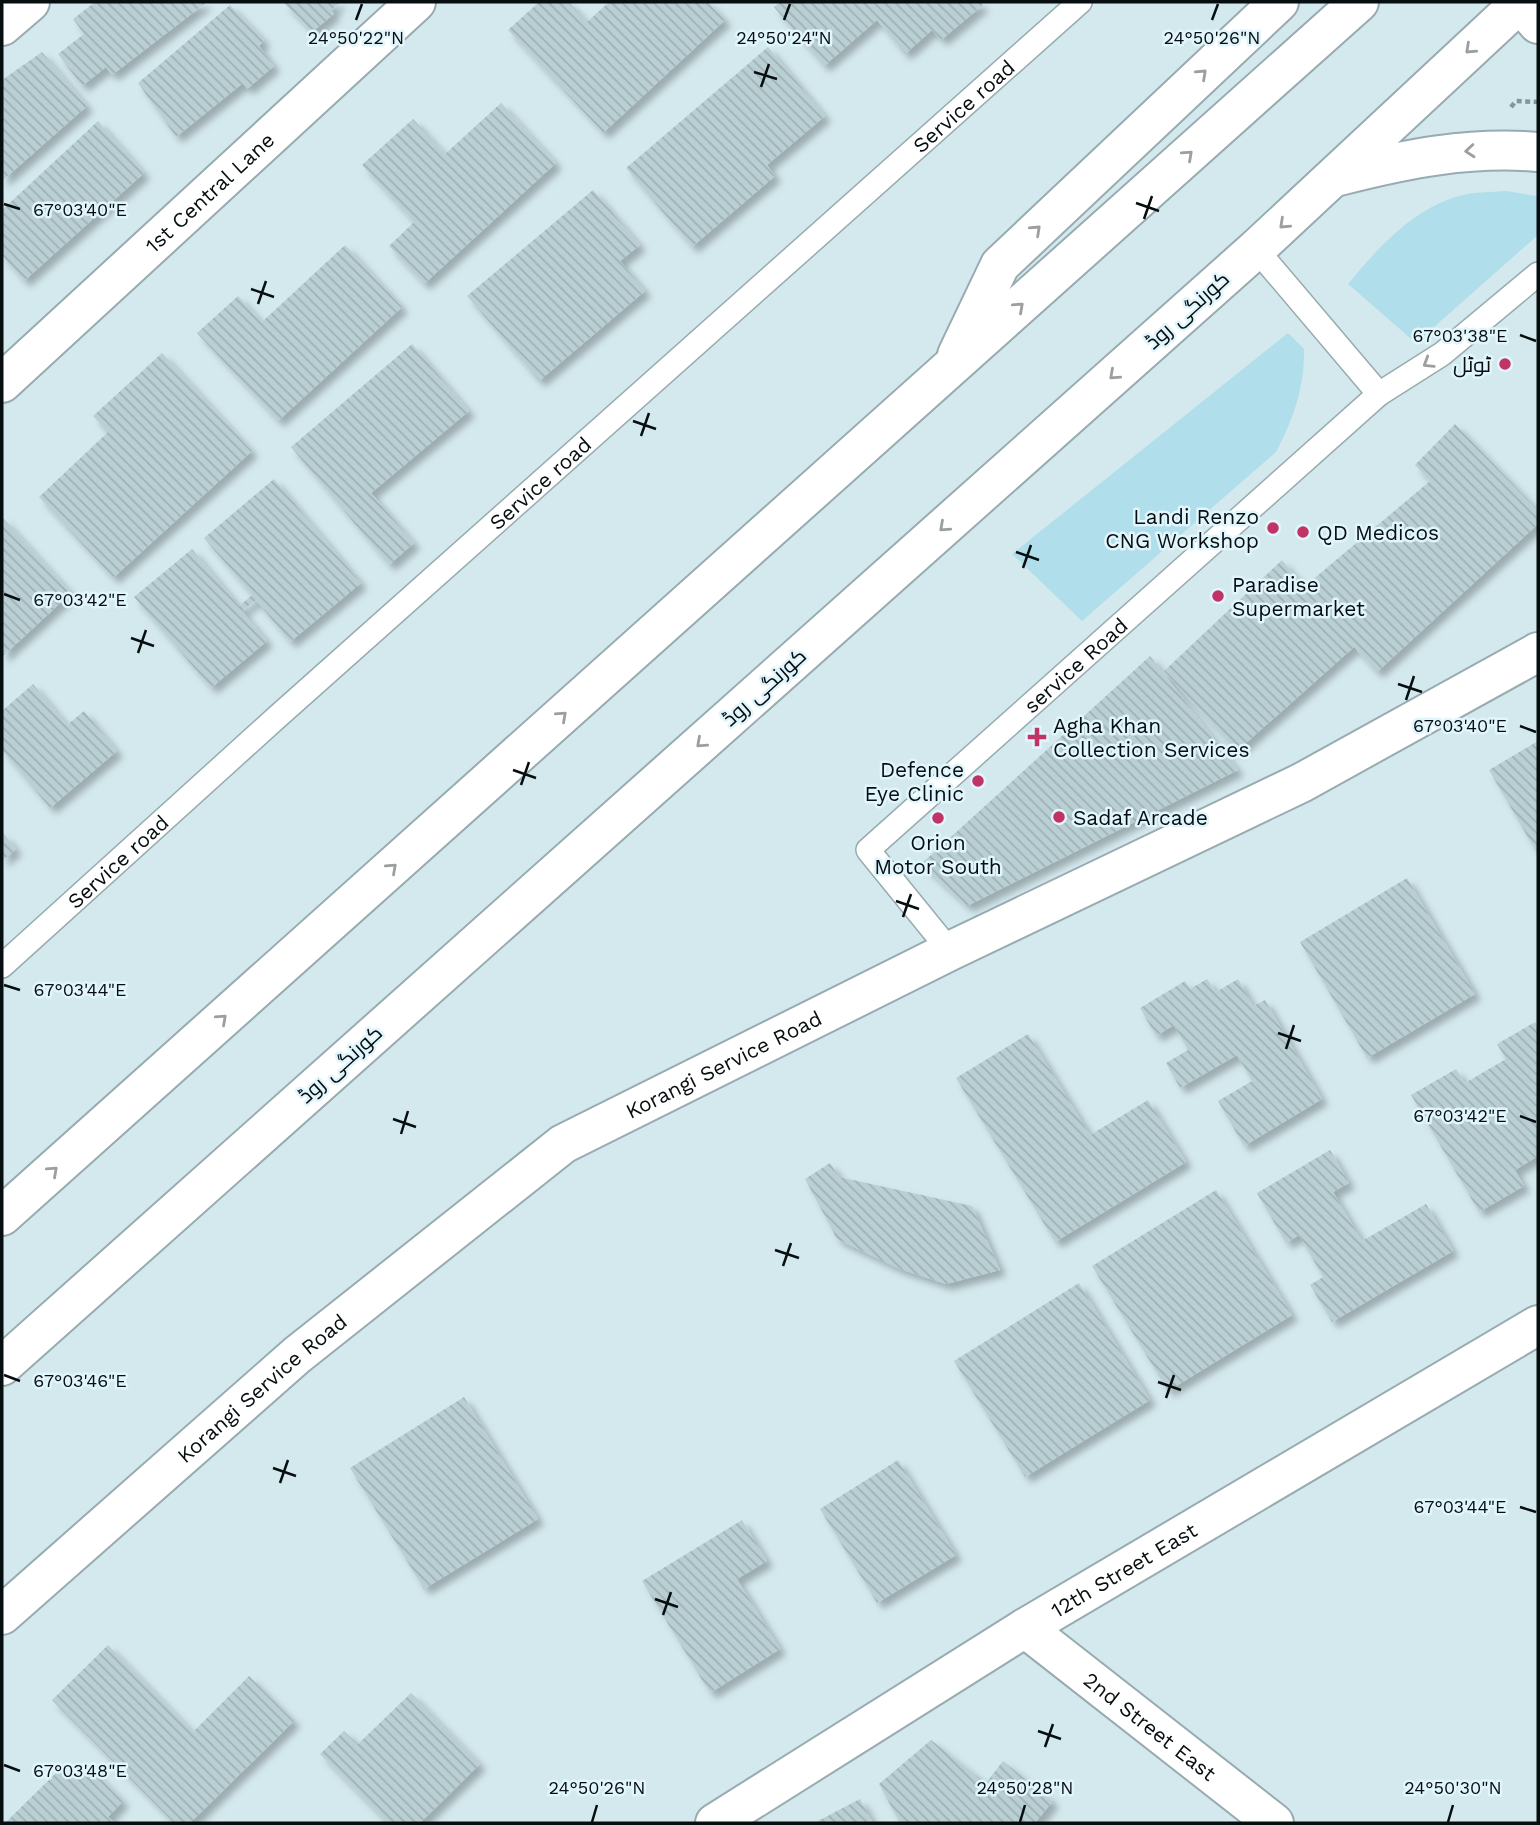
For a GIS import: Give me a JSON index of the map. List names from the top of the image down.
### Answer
{
  "streets": {
    "main road": [
      "1st Central Lane",
      "کورنگی روڈ",
      "Korangi Service Road",
      "12th Street East",
      "2nd Street East"
    ],
    "lane": ["Service road", "service Road"]
  },
  "crossings": [
    ["service Road", "Korangi Service Road"],
    ["12th Street East", "2nd Street East"]
  ],
  "places": {
    "other": [
      "ٹوٹل",
      "Landi Renzo CNG Workshop",
      "QD Medicos",
      "Paradise Supermarket",
      "Defence Eye Clinic",
      "Sadaf Arcade",
      "Orion Motor South"
    ],
    "health": ["Agha Khan Collection Services"]
  },
  "coordinates": [
    "24°50'24\"N",
    "24°50'26\"N",
    "24°50'22\"N",
    "67°03'40\"E",
    "67°03'38\"E",
    "67°03'42\"E",
    "67°03'44\"E",
    "67°03'46\"E",
    "67°03'48\"E",
    "24°50'28\"N",
    "24°50'30\"N"
  ]
}
